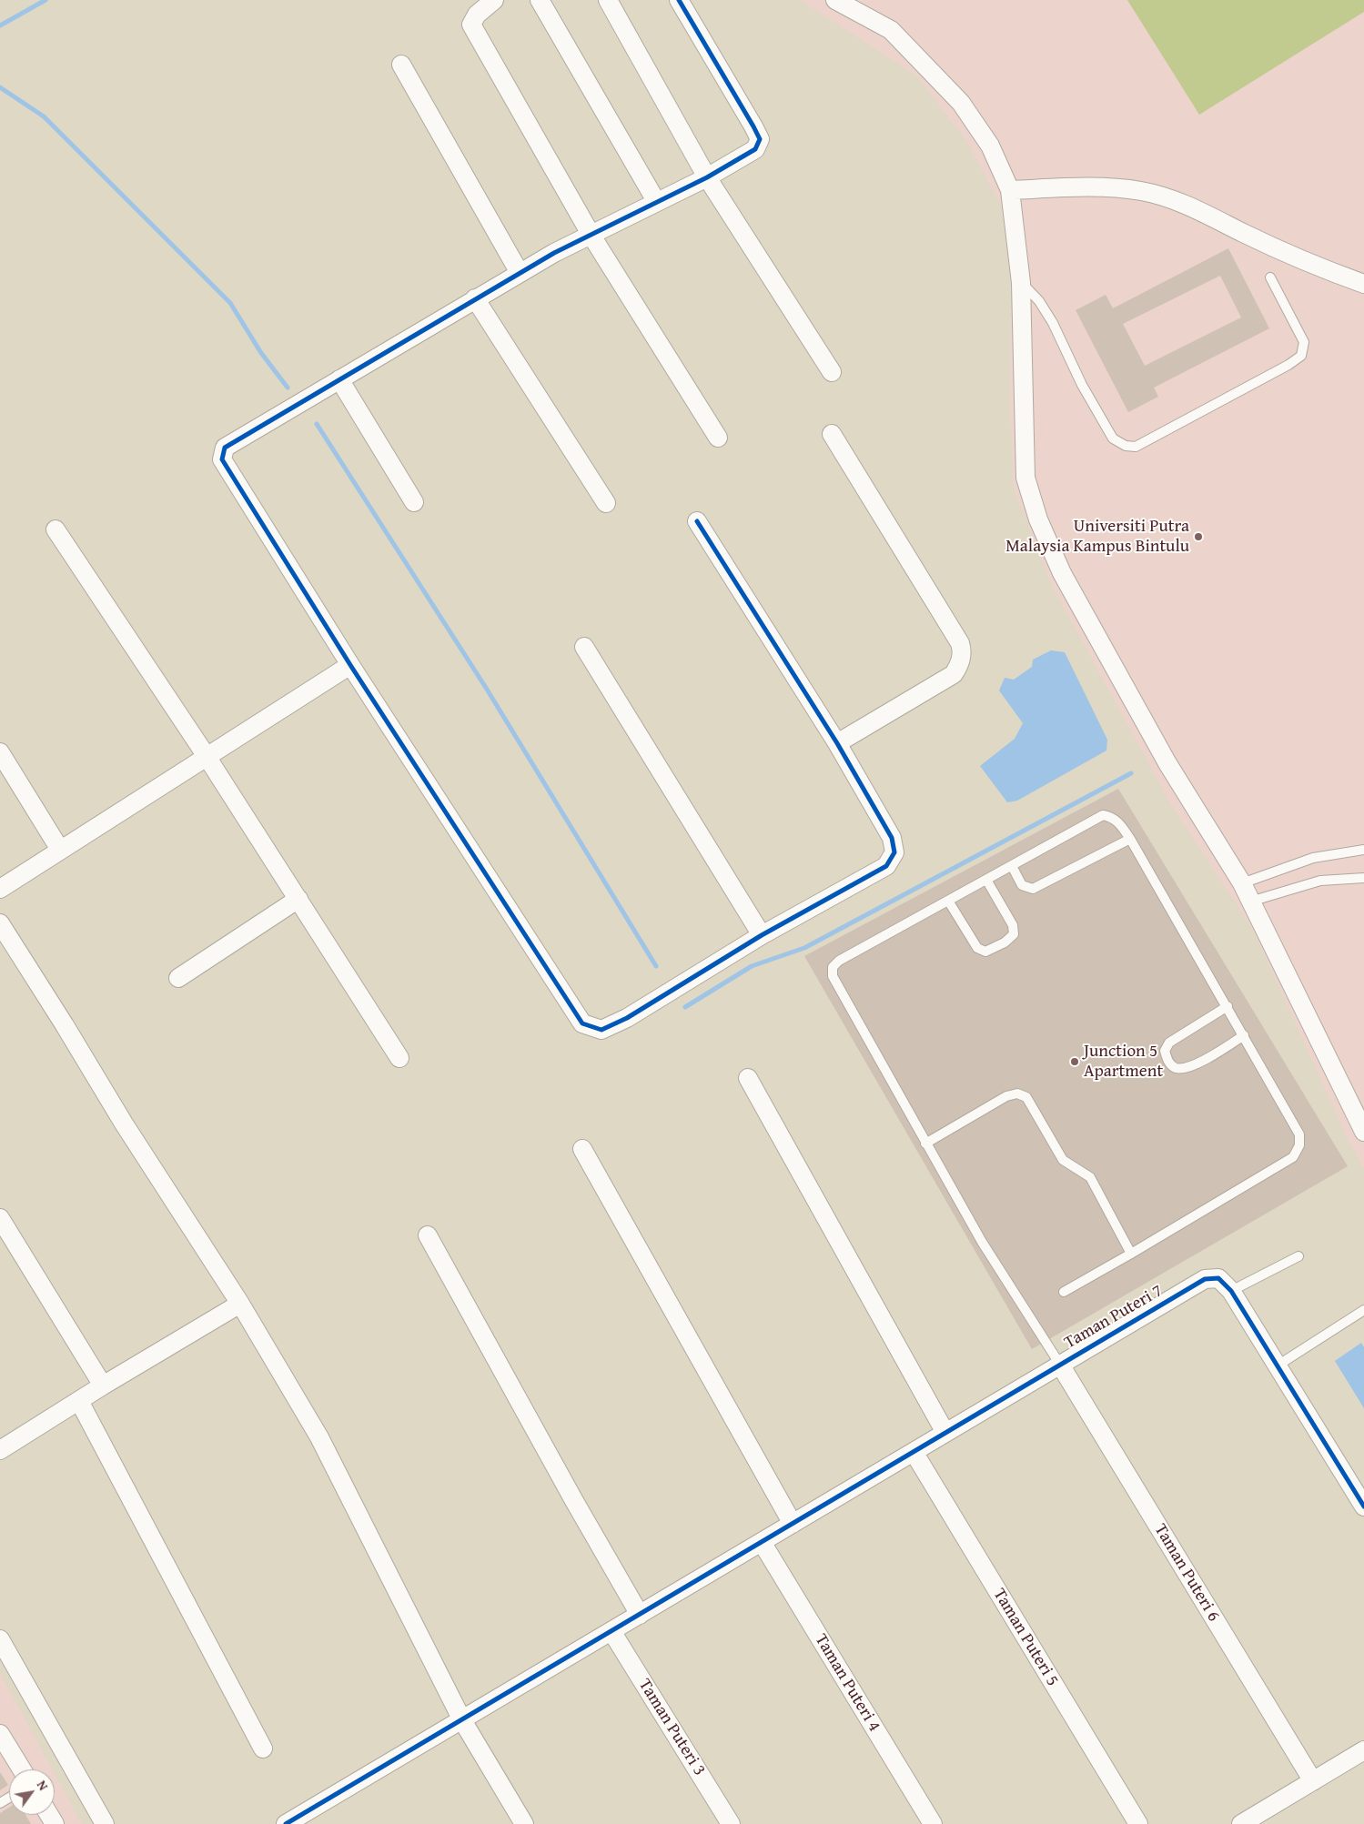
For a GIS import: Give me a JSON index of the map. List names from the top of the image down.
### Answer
{
  "streets": {
    "street": [
      "Taman Puteri 7",
      "Taman Puteri 6",
      "Taman Puteri 5",
      "Taman Puteri 4",
      "Taman Puteri 3"
    ]
  },
  "crossings": [
    ["Taman Puteri 7", "Taman Puteri 6"],
    ["Taman Puteri 7", "Taman Puteri 5"],
    ["Taman Puteri 7", "Taman Puteri 4"],
    ["Taman Puteri 7", "Taman Puteri 3"]
  ],
  "places": ["Universiti Putra Malaysia Kampus Bintulu", "Junction 5 Apartment"],
  "north": "top right"
}
